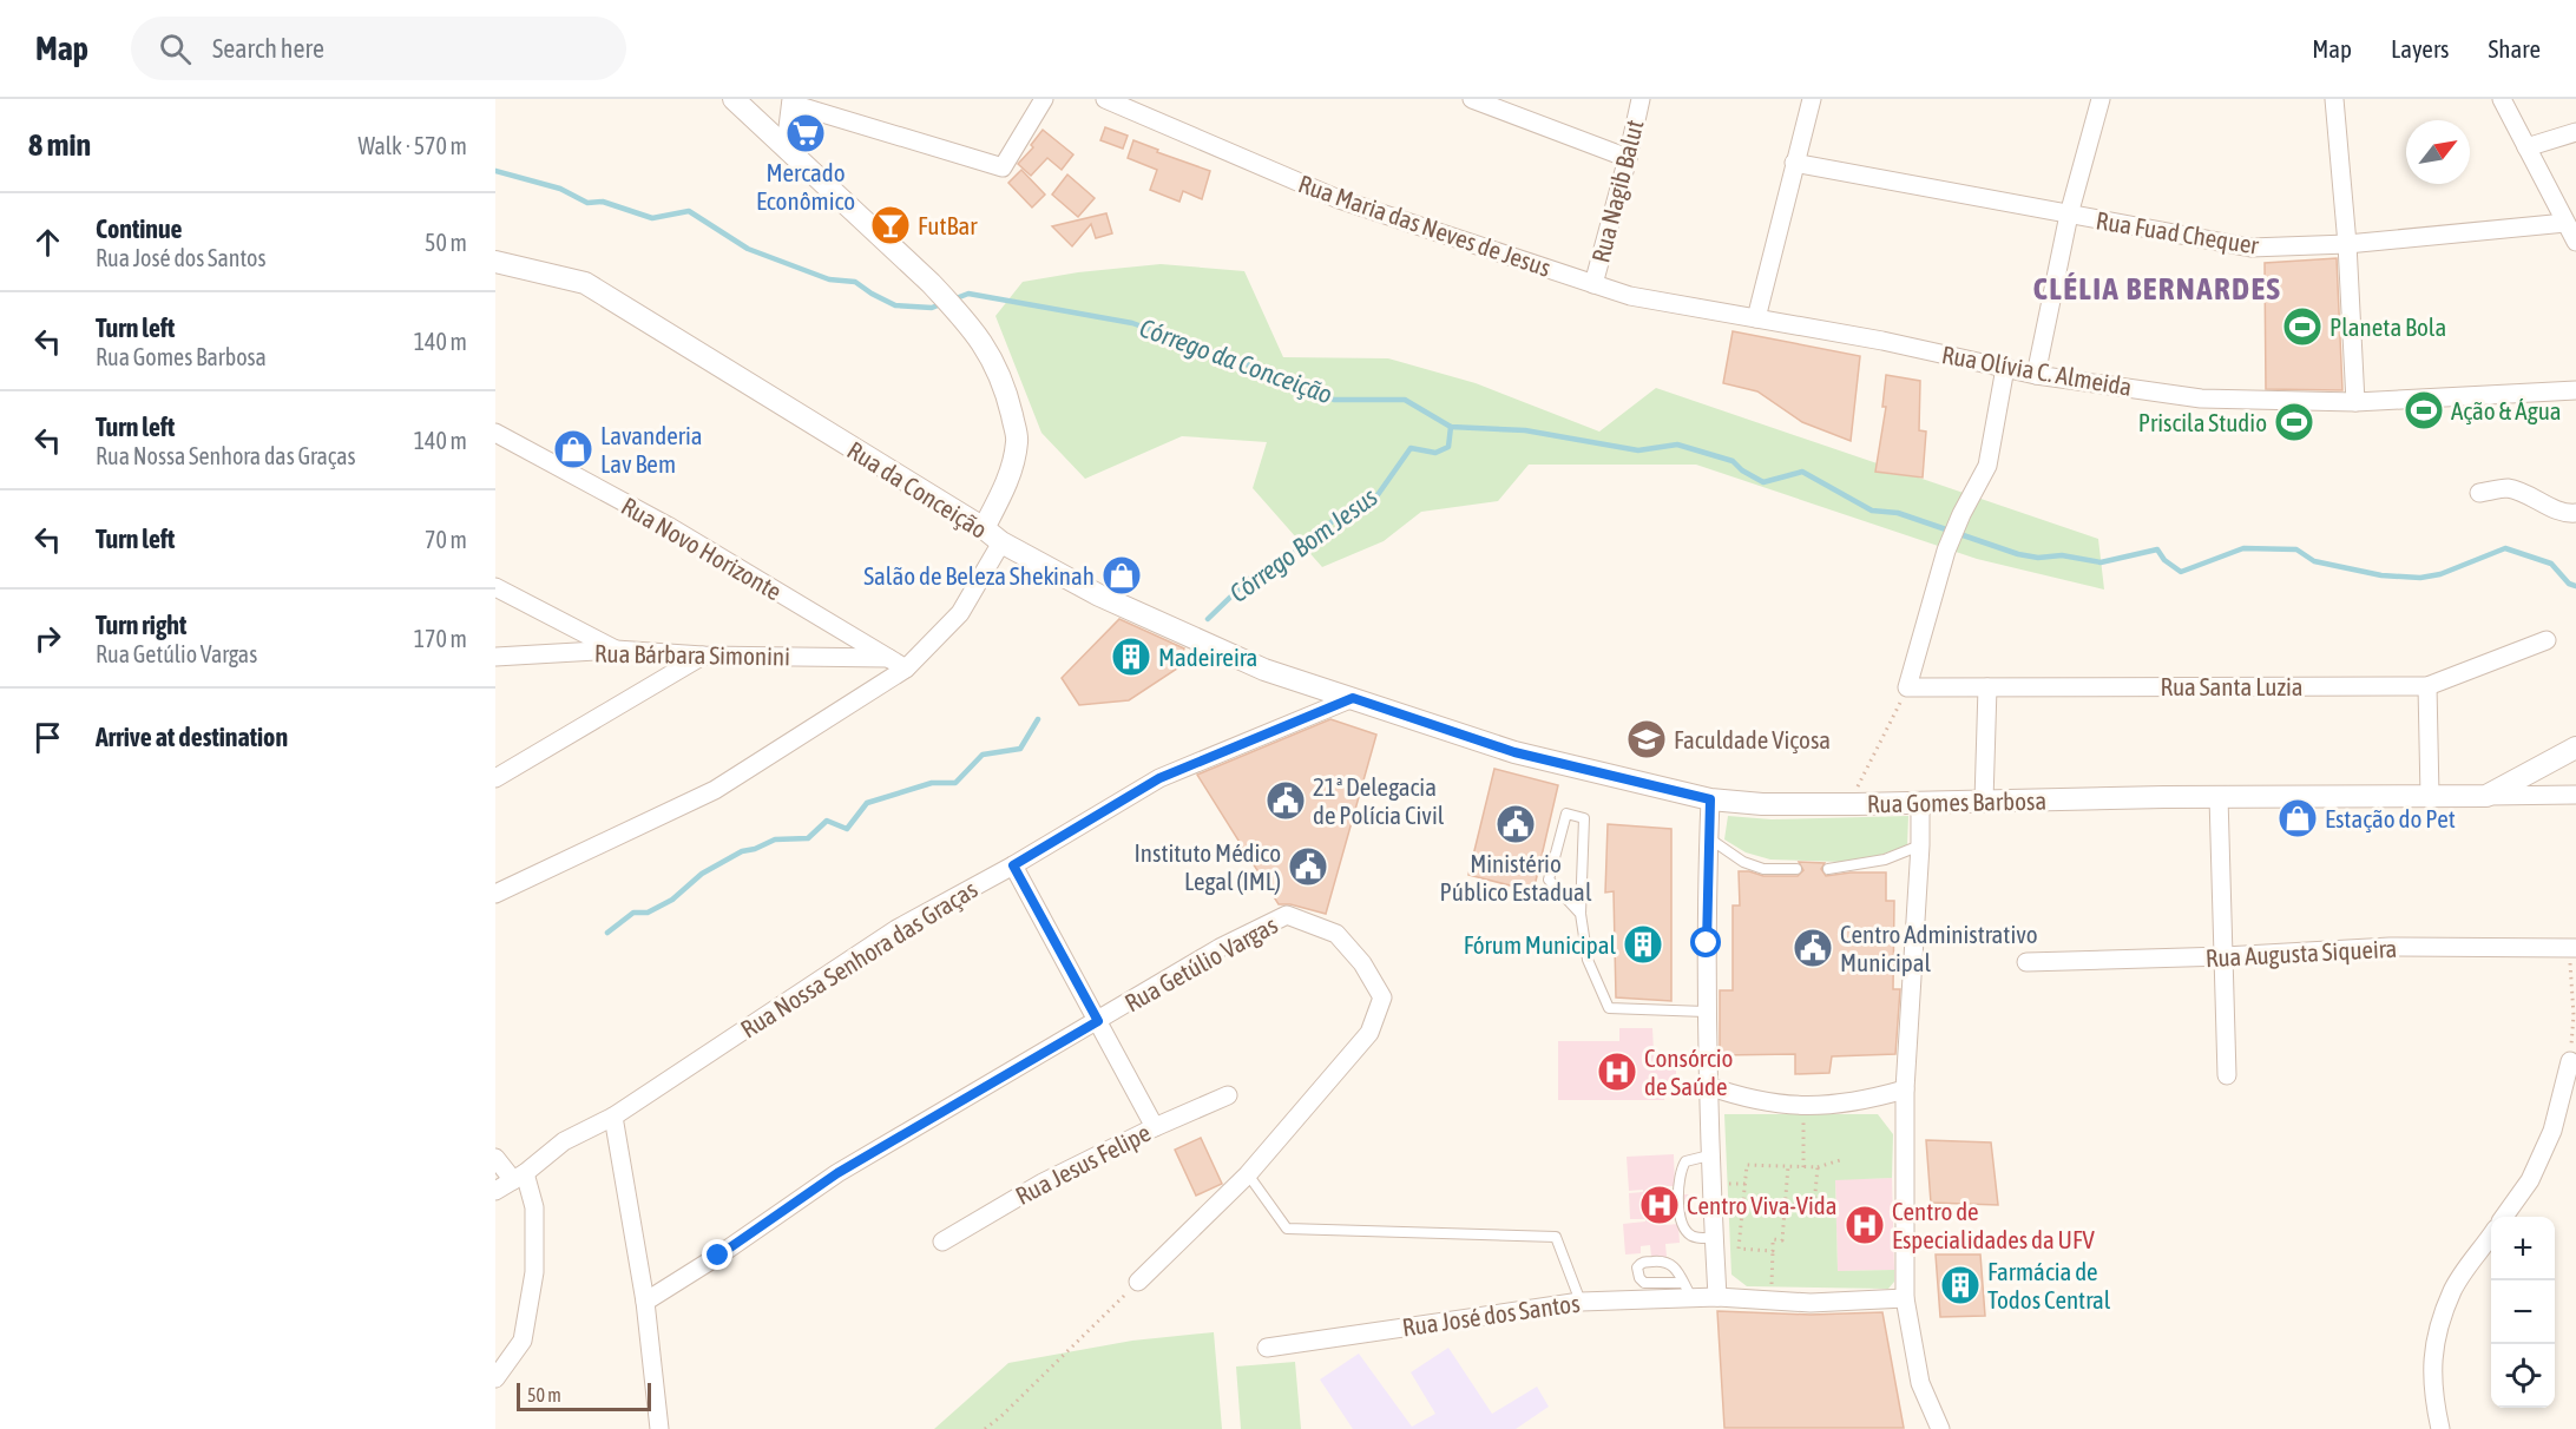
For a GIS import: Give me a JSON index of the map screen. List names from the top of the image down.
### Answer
{
  "streets": {
    "street": [
      "Rua Nagib Balut",
      "Rua Maria das Neves de Jesus",
      "Rua Fuad Chequer",
      "Rua Olívia C. Almeida",
      "Rua da Conceição",
      "Rua Novo Horizonte",
      "Rua Bárbara Simonini",
      "Rua Santa Luzia",
      "Rua Gomes Barbosa",
      "Rua Augusta Siqueira",
      "Rua Nossa Senhora das Graças",
      "Rua Getúlio Vargas",
      "Rua Jesus Felipe",
      "Rua José dos Santos"
    ]
  },
  "crossings": [
    ["Rua Nagib Balut", "Rua Maria das Neves de Jesus"],
    ["Rua Maria das Neves de Jesus", "Rua Olívia C. Almeida"],
    ["Rua da Conceição", "Rua Gomes Barbosa"],
    ["Rua da Conceição", "Rua Nossa Senhora das Graças"],
    ["Rua Novo Horizonte", "Rua Bárbara Simonini"],
    ["Rua Gomes Barbosa", "Rua Nossa Senhora das Graças"]
  ],
  "districts": ["CLÉLIA BERNARDES"],
  "water": ["Córrego da Conceição", "Córrego Bom Jesus"],
  "places": {
    "supermarket": ["Mercado Econômico"],
    "bar": ["FutBar"],
    "sports": ["Planeta Bola", "Ação & Água", "Priscila Studio"],
    "shop": ["Lavanderia Lav Bem", "Salão de Beleza Shekinah", "Estação do Pet"],
    "building": ["Madeireira", "Fórum Municipal", "Farmácia de Todos Central"],
    "school or university": ["Faculdade Viçosa"],
    "public building": [
      "21ª Delegacia de Polícia Civil",
      "Ministério Público Estadual",
      "Instituto Médico Legal (IML)",
      "Centro Administrativo Municipal"
    ],
    "hospital": ["Consórcio de Saúde", "Centro Viva-Vida", "Centro de Especialidades da UFV"]
  },
  "scale_bar": "50 m",
  "north": "top right",
  "page": {
    "header": "Map",
    "search": "Search here",
    "nav": ["Map", "Layers", "Share"],
    "heading": ["8 min", "Walk · 570 m"],
    "list": [
      ["Continue", "Rua José dos Santos", "50 m"],
      ["Turn left", "Rua Gomes Barbosa", "140 m"],
      ["Turn left", "Rua Nossa Senhora das Graças", "140 m"],
      ["Turn left", "70 m"],
      ["Turn right", "Rua Getúlio Vargas", "170 m"],
      "Arrive at destination"
    ],
    "map_buttons": ["+", "−"],
    "scale": "50 m"
  }
}
